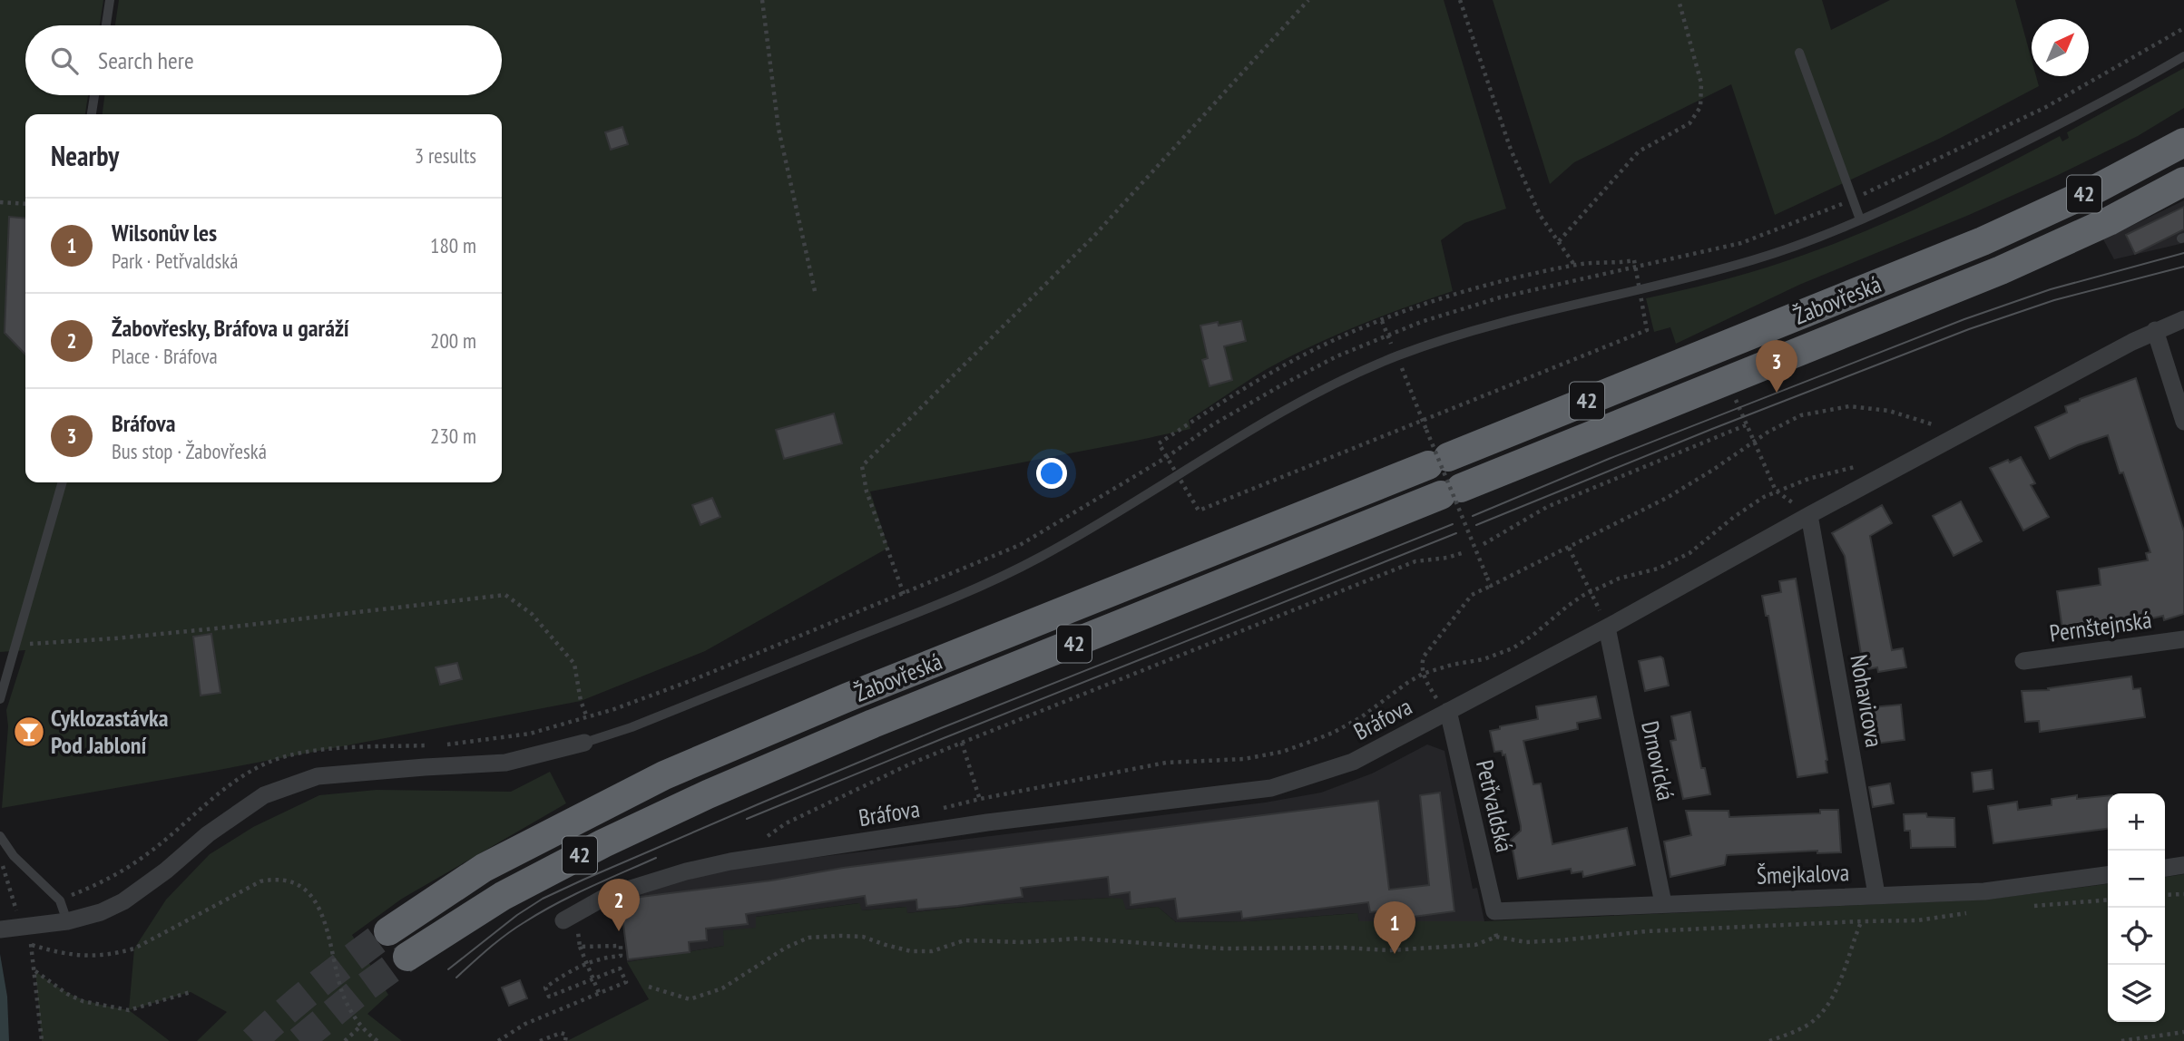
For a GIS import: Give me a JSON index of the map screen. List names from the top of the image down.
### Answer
{
  "streets": {
    "highway": ["42", "Žabovřeská"],
    "street": [
      "Pernštejnská",
      "Nohavicova",
      "Bráfova",
      "Drnovická",
      "Petřvaldská",
      "Šmejkalova"
    ]
  },
  "crossings": [
    ["Nohavicova", "Bráfova"],
    ["Nohavicova", "Šmejkalova"],
    ["Bráfova", "Drnovická"],
    ["Bráfova", "Petřvaldská"],
    ["Drnovická", "Šmejkalova"],
    ["Petřvaldská", "Šmejkalova"]
  ],
  "places": {
    "bar": ["Cyklozastávka Pod Jabloní"]
  },
  "north": "top right",
  "page": {
    "search": "Search here",
    "heading": ["Nearby", "3 results"],
    "list": [
      {
        "mark": "1",
        "name": "Wilsonův les",
        "note": "Park · Petřvaldská",
        "value": "180 m"
      },
      {
        "mark": "2",
        "name": "Žabovřesky, Bráfova u garáží",
        "note": "Place · Bráfova",
        "value": "200 m"
      },
      {
        "mark": "3",
        "name": "Bráfova",
        "note": "Bus stop · Žabovřeská",
        "value": "230 m"
      }
    ],
    "pins": ["3", "2", "1"],
    "map_buttons": ["+", "−"]
  }
}
